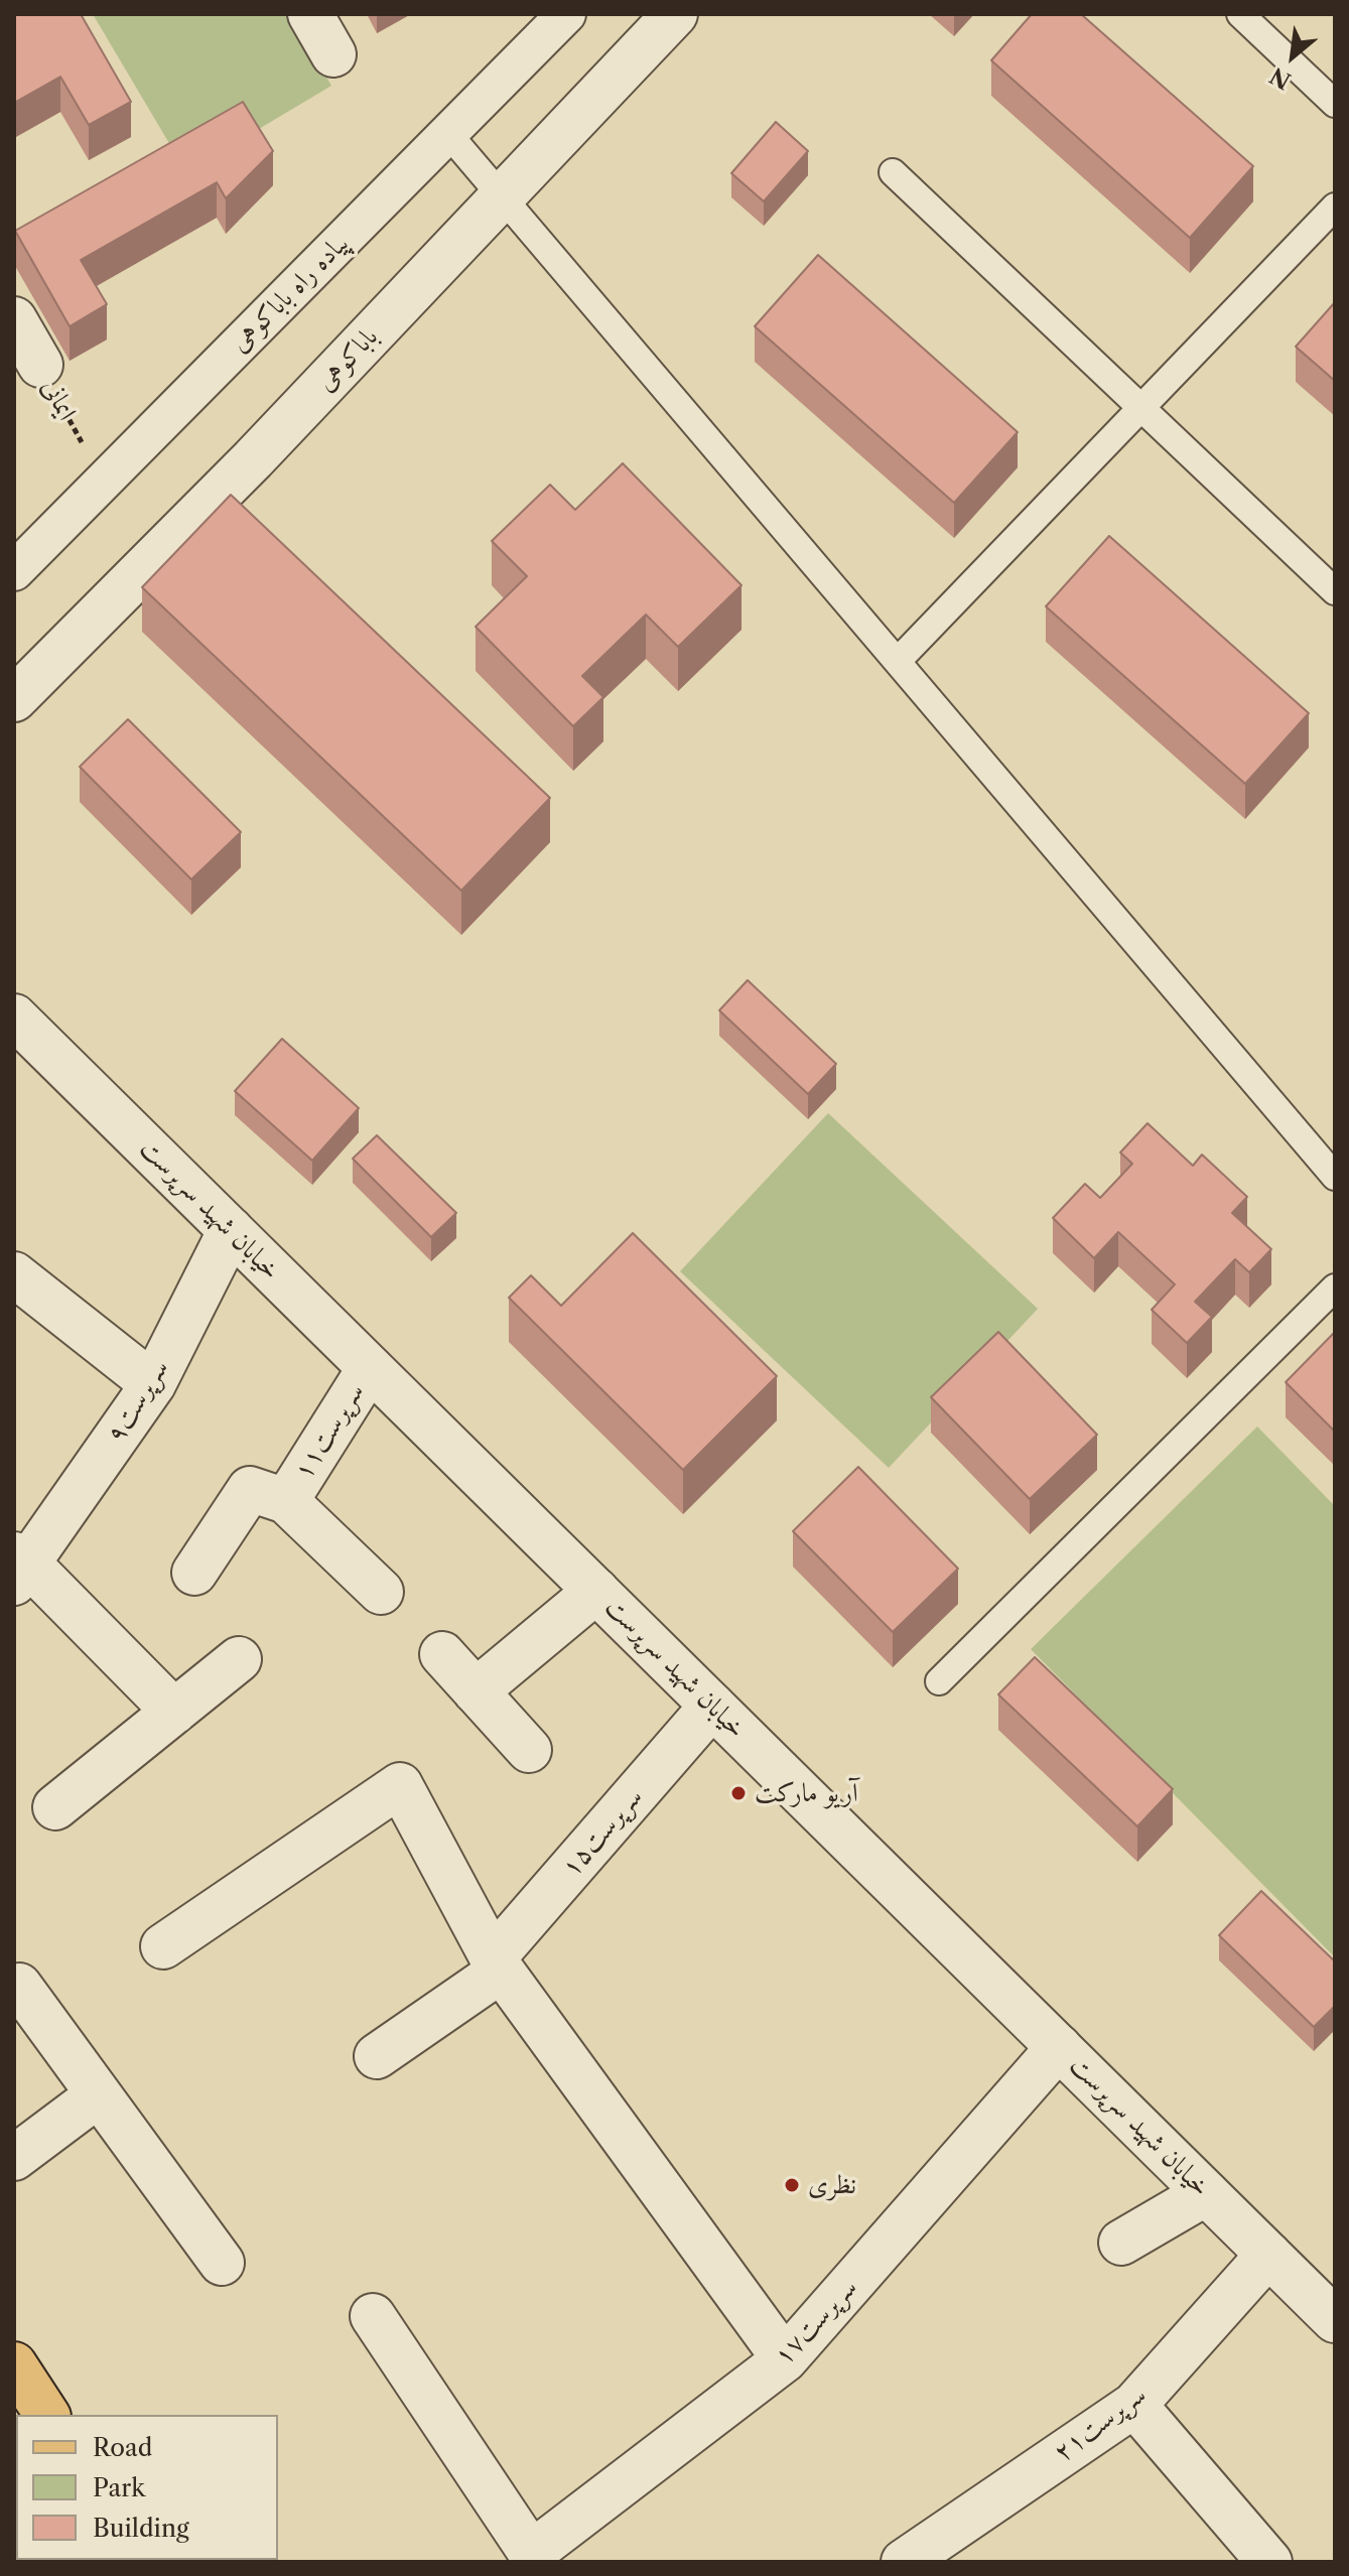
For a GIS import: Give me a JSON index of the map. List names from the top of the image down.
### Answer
{
  "streets": {
    "street": [
      "پیاده راه باباکوهی",
      "باباکوهی",
      "ایمانی",
      "خیابان شهید سرپرست",
      "سرپرست۹",
      "سرپرست۱۱",
      "سرپرست۱۵",
      "سرپرست۱۷",
      "سرپرست۲۱"
    ]
  },
  "crossings": [
    ["پیاده راه باباکوهی", "ایمانی"],
    ["خیابان شهید سرپرست", "سرپرست۹"],
    ["خیابان شهید سرپرست", "سرپرست۱۱"],
    ["خیابان شهید سرپرست", "سرپرست۱۵"],
    ["خیابان شهید سرپرست", "سرپرست۱۷"],
    ["خیابان شهید سرپرست", "سرپرست۲۱"]
  ],
  "places": ["آریو مارکت", "نظری"],
  "legend": ["Road", "Park", "Building"],
  "north": "bottom left"
}
